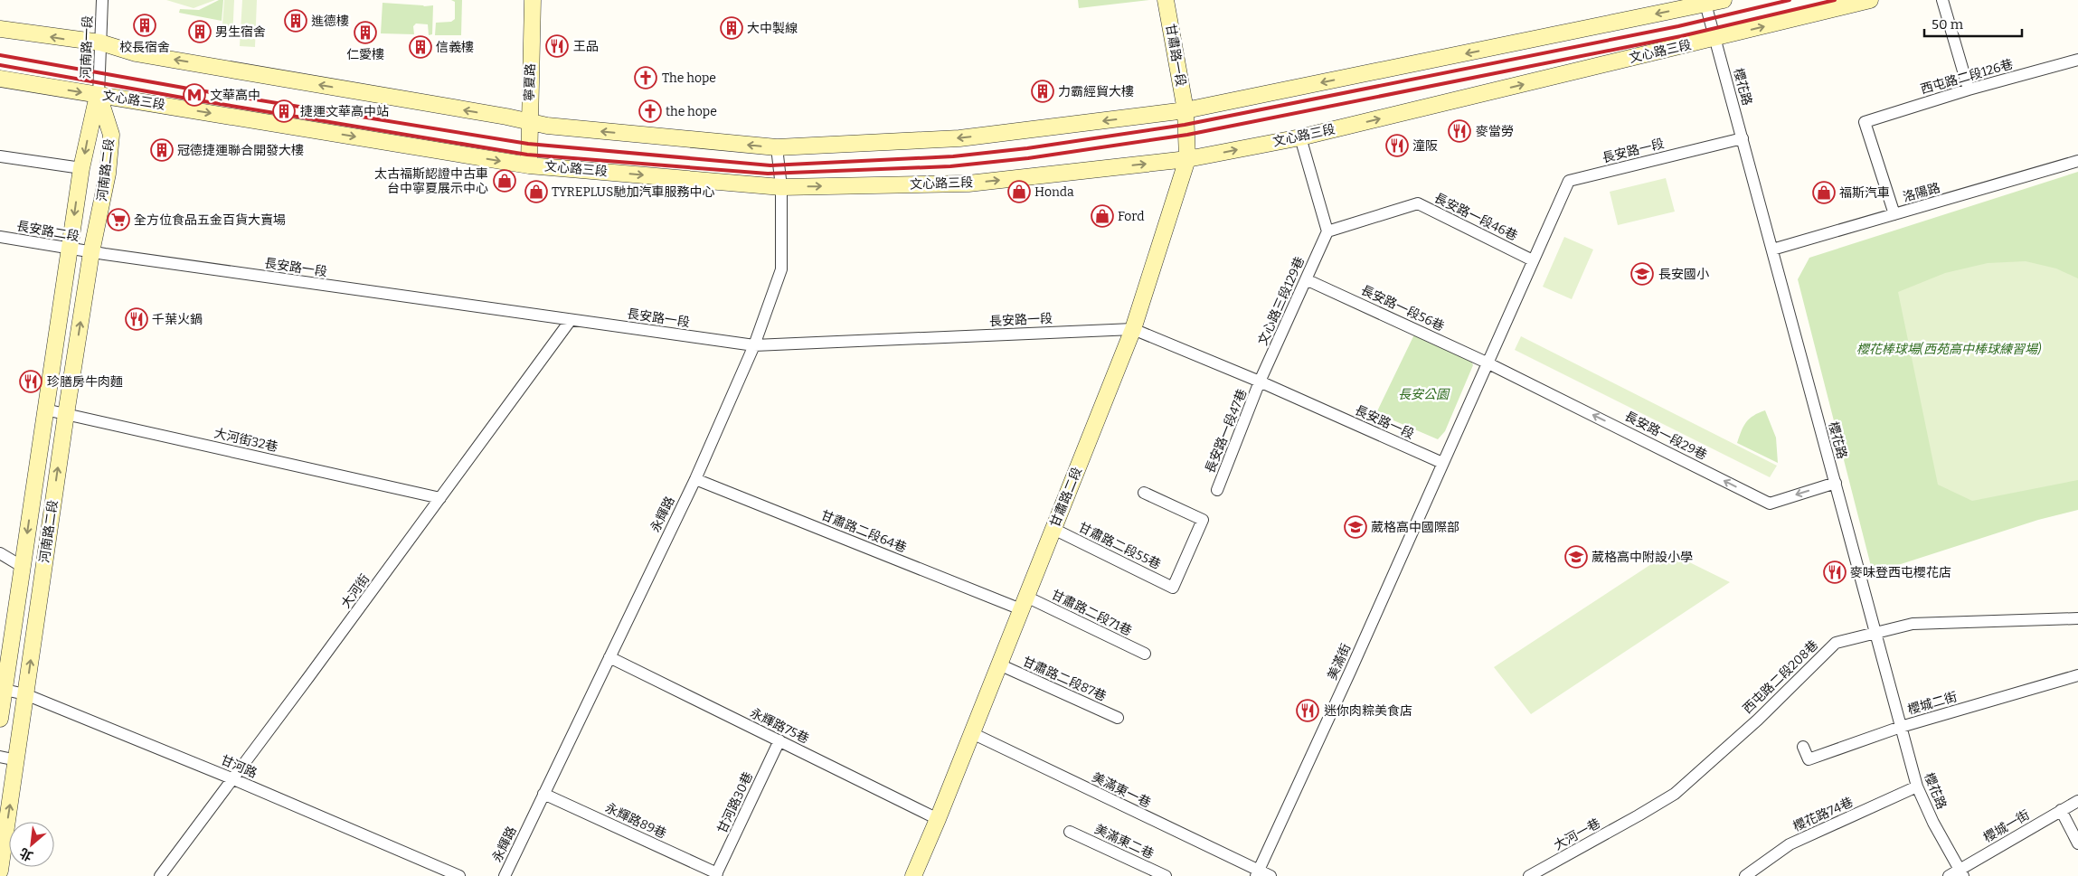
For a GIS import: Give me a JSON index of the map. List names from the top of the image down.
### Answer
{
  "streets": {
    "main road": [
      "文心路三段",
      "甘肅路一段",
      "寧夏路",
      "河南路二段",
      "甘肅路二段"
    ],
    "street": [
      "河南路一段",
      "西屯路二段126巷",
      "櫻花路",
      "長安路一段",
      "洛陽路",
      "長安路一段46巷",
      "長安路二段",
      "文心路三段129巷",
      "長安路一段56巷",
      "長安路一段47巷",
      "長安路一段29巷",
      "大河街32巷",
      "永輝路",
      "甘肅路二段64巷",
      "甘肅路二段55巷",
      "大河街",
      "甘肅路二段71巷",
      "美滿街",
      "西屯路二段208巷",
      "甘肅路二段87巷",
      "櫻城二街",
      "永輝路75巷",
      "甘河路",
      "美滿東一巷",
      "甘河路30巷",
      "櫻花路74巷",
      "永輝路89巷",
      "櫻城一街",
      "大河一巷",
      "美滿東二巷"
    ]
  },
  "crossings": [
    ["河南路一段", "文心路三段"],
    ["河南路一段", "河南路二段"],
    ["文心路三段", "寧夏路"],
    ["文心路三段", "櫻花路"],
    ["文心路三段", "河南路二段"],
    ["文心路三段", "甘肅路二段"],
    ["文心路三段", "永輝路"],
    ["甘肅路一段", "甘肅路二段"],
    ["西屯路二段126巷", "洛陽路"],
    ["櫻花路", "長安路一段"],
    ["櫻花路", "洛陽路"],
    ["櫻花路", "長安路一段29巷"],
    ["櫻花路", "西屯路二段208巷"],
    ["櫻花路", "櫻城二街"],
    ["櫻花路", "櫻花路74巷"],
    ["櫻花路", "櫻城一街"],
    ["長安路一段", "河南路二段"],
    ["長安路一段", "長安路一段46巷"],
    ["長安路一段", "長安路二段"],
    ["長安路一段", "文心路三段129巷"],
    ["長安路一段", "長安路一段56巷"],
    ["長安路一段", "長安路一段47巷"],
    ["長安路一段", "長安路一段29巷"],
    ["長安路一段", "甘肅路二段"],
    ["長安路一段", "永輝路"],
    ["長安路一段", "大河街"],
    ["長安路一段", "美滿街"],
    ["河南路二段", "長安路二段"],
    ["河南路二段", "大河街32巷"],
    ["河南路二段", "甘河路"],
    ["長安路一段46巷", "文心路三段129巷"],
    ["文心路三段129巷", "長安路一段56巷"],
    ["文心路三段129巷", "長安路一段47巷"],
    ["長安路一段56巷", "長安路一段29巷"],
    ["大河街32巷", "大河街"],
    ["甘肅路二段", "甘肅路二段64巷"],
    ["甘肅路二段", "甘肅路二段55巷"],
    ["甘肅路二段", "甘肅路二段71巷"],
    ["甘肅路二段", "甘肅路二段87巷"],
    ["甘肅路二段", "永輝路75巷"],
    ["甘肅路二段", "美滿東一巷"],
    ["永輝路", "甘肅路二段64巷"],
    ["永輝路", "永輝路75巷"],
    ["永輝路", "永輝路89巷"],
    ["甘肅路二段64巷", "甘肅路二段71巷"],
    ["大河街", "甘河路"],
    ["美滿街", "美滿東一巷"],
    ["西屯路二段208巷", "大河一巷"],
    ["永輝路75巷", "甘河路30巷"],
    ["甘河路30巷", "永輝路89巷"]
  ],
  "one_way": ["長安路一段29巷"],
  "parks": ["櫻花棒球場(西苑高中棒球練習場)", "長安公園"],
  "places": {
    "building": [
      "進德樓",
      "校長宿舍",
      "大中製線",
      "男生宿舍",
      "仁愛樓",
      "信義樓",
      "力霸經貿大樓",
      "捷運文華高中站",
      "冠德捷運聯合開發大樓"
    ],
    "restaurant": [
      "王品",
      "麥當勞",
      "潼阪",
      "千葉火鍋",
      "珍膳房牛肉麵",
      "麥味登西屯櫻花店",
      "迷你肉粽美食店"
    ],
    "church": ["The hope", "the hope"],
    "metro station": ["文華高中"],
    "shop": [
      "太古福斯認證中古車 台中寧夏展示中心",
      "TYREPLUS馳加汽車服務中心",
      "Honda",
      "福斯汽車",
      "Ford"
    ],
    "supermarket": ["全方位食品五金百貨大賣場"],
    "school or university": ["長安國小", "葳格高中國際部", "葳格高中附設小學"]
  },
  "scale_bar": "50 m",
  "north": "bottom left"
}
